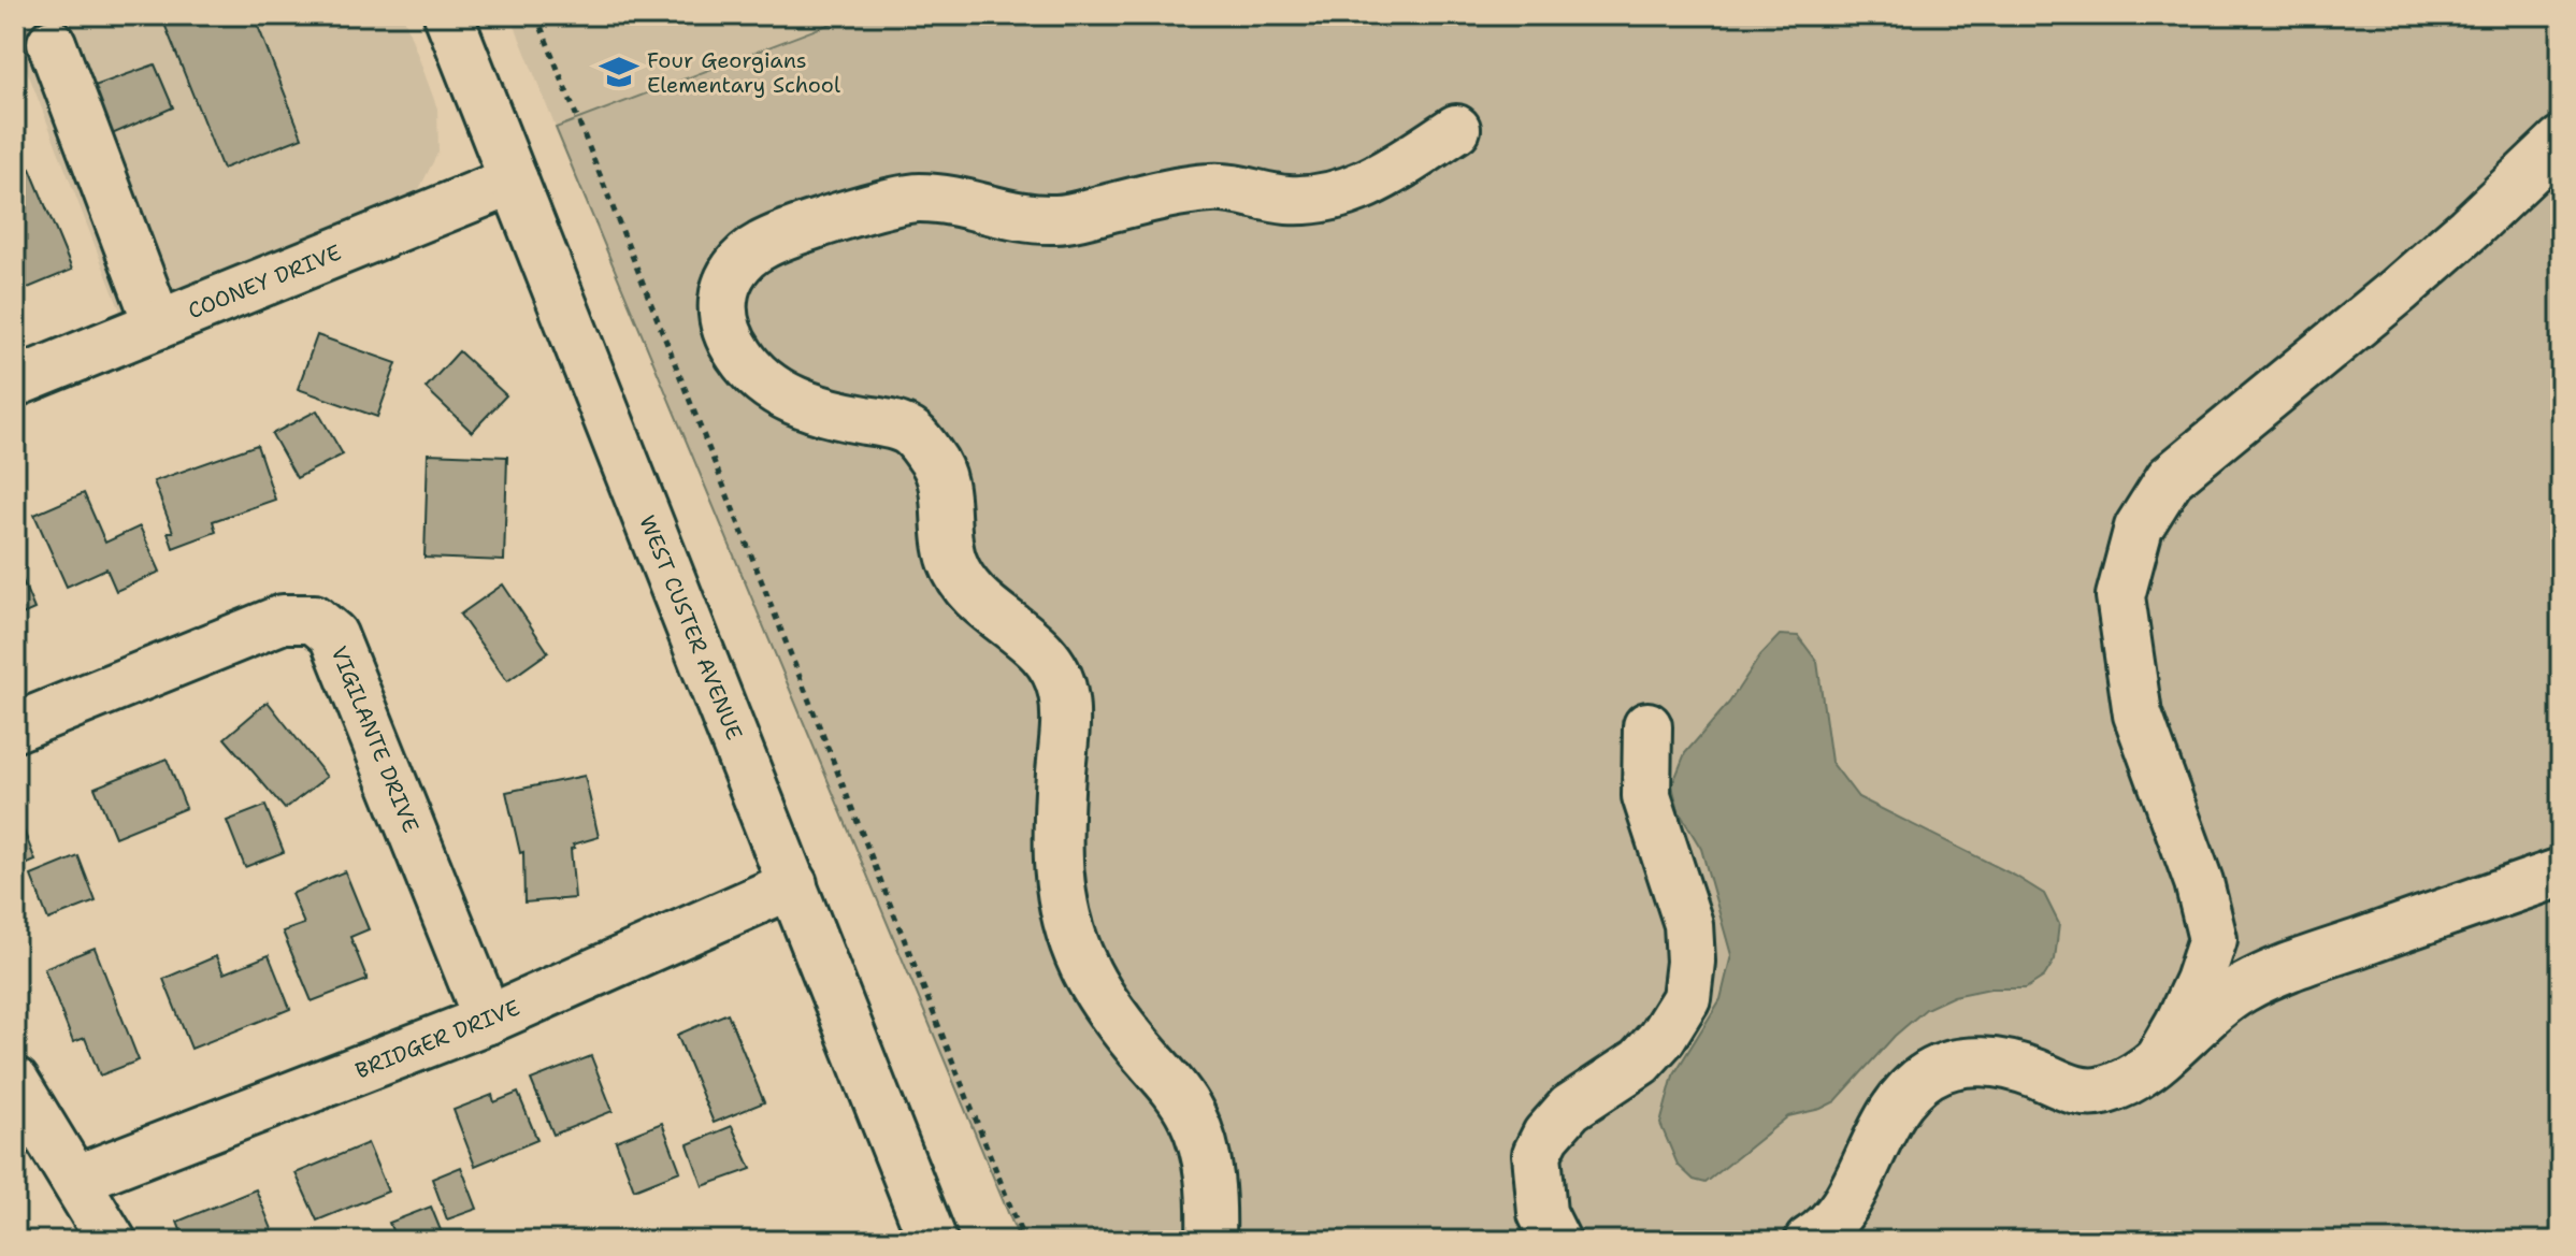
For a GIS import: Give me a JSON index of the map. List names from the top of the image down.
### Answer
{
  "streets": {
    "street": [
      "COONEY DRIVE",
      "WEST CUSTER AVENUE",
      "VIGILANTE DRIVE",
      "BRIDGER DRIVE"
    ]
  },
  "crossings": [
    ["COONEY DRIVE", "WEST CUSTER AVENUE"],
    ["WEST CUSTER AVENUE", "BRIDGER DRIVE"],
    ["VIGILANTE DRIVE", "BRIDGER DRIVE"]
  ],
  "places": {
    "school or university": ["Four Georgians Elementary School"]
  }
}
